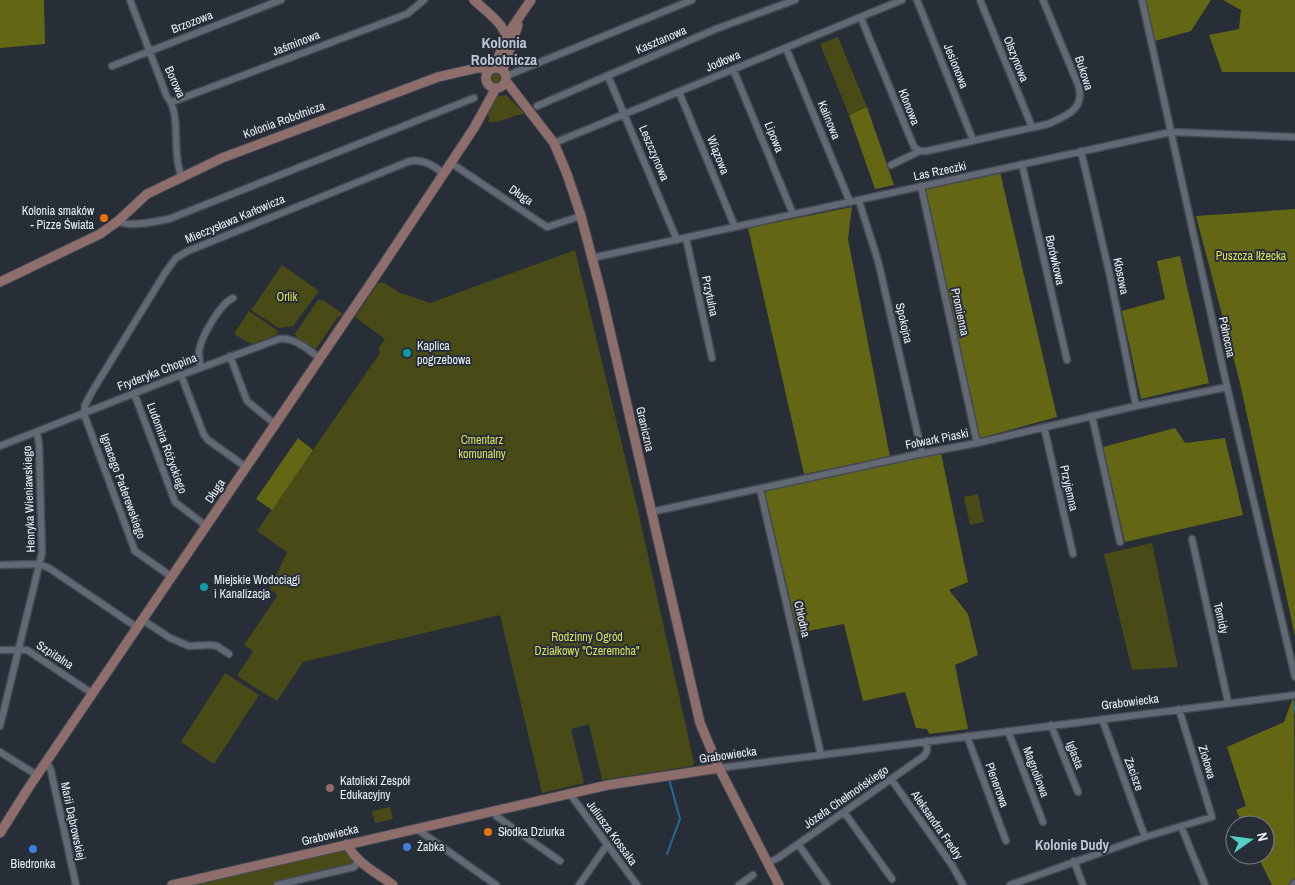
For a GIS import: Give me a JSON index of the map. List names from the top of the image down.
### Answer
{
  "streets": {
    "street": [
      "Brzozowa",
      "Kasztanowa",
      "Jaśminowa",
      "Olszynowa",
      "Jodłowa",
      "Jesionowa",
      "Bukowa",
      "Borowa",
      "Klonowa",
      "Kolonia Robotnicza",
      "Kalinowa",
      "Lipowa",
      "Leszczynowa",
      "Wiązowa",
      "Las Rzeczki",
      "Długa",
      "Mieczysława Karłowicza",
      "Borówkowa",
      "Kłosowa",
      "Przytulna",
      "Promienna",
      "Spokojna",
      "Północna",
      "Fryderyka Chopina",
      "Graniczna",
      "Folwark Piaski",
      "Ludomira Różyckiego",
      "Ignacego Paderewskiego",
      "Przyjemna",
      "Henryka Wieniawskiego",
      "Temidy",
      "Chłodna",
      "Szpitalna",
      "Grabowiecka",
      "Iglasta",
      "Ziołowa",
      "Magnoliowa",
      "Zacisze",
      "Plenerowa",
      "Józefa Chełmońskiego",
      "Marii Dąbrowskiej",
      "Aleksandra Fredry",
      "Juliusza Kossaka"
    ]
  },
  "crossings": [
    ["Brzozowa", "Borowa"],
    ["Kasztanowa", "Leszczynowa"],
    ["Jaśminowa", "Borowa"],
    ["Olszynowa", "Bukowa"],
    ["Jodłowa", "Klonowa"],
    ["Jodłowa", "Kalinowa"],
    ["Jodłowa", "Lipowa"],
    ["Jodłowa", "Leszczynowa"],
    ["Jodłowa", "Wiązowa"],
    ["Jodłowa", "Graniczna"],
    ["Jesionowa", "Bukowa"],
    ["Borowa", "Kolonia Robotnicza"],
    ["Kolonia Robotnicza", "Długa"],
    ["Kolonia Robotnicza", "Graniczna"],
    ["Kalinowa", "Las Rzeczki"],
    ["Lipowa", "Las Rzeczki"],
    ["Leszczynowa", "Las Rzeczki"],
    ["Wiązowa", "Las Rzeczki"],
    ["Las Rzeczki", "Borówkowa"],
    ["Las Rzeczki", "Kłosowa"],
    ["Las Rzeczki", "Przytulna"],
    ["Las Rzeczki", "Promienna"],
    ["Las Rzeczki", "Spokojna"],
    ["Las Rzeczki", "Północna"],
    ["Las Rzeczki", "Graniczna"],
    ["Długa", "Mieczysława Karłowicza"],
    ["Długa", "Fryderyka Chopina"],
    ["Długa", "Graniczna"],
    ["Długa", "Ludomira Różyckiego"],
    ["Długa", "Ignacego Paderewskiego"],
    ["Długa", "Henryka Wieniawskiego"],
    ["Długa", "Szpitalna"],
    ["Długa", "Marii Dąbrowskiej"],
    ["Mieczysława Karłowicza", "Fryderyka Chopina"],
    ["Mieczysława Karłowicza", "Ignacego Paderewskiego"],
    ["Kłosowa", "Folwark Piaski"],
    ["Promienna", "Folwark Piaski"],
    ["Spokojna", "Folwark Piaski"],
    ["Północna", "Folwark Piaski"],
    ["Fryderyka Chopina", "Ludomira Różyckiego"],
    ["Fryderyka Chopina", "Ignacego Paderewskiego"],
    ["Fryderyka Chopina", "Henryka Wieniawskiego"],
    ["Graniczna", "Folwark Piaski"],
    ["Graniczna", "Grabowiecka"],
    ["Graniczna", "Józefa Chełmońskiego"],
    ["Folwark Piaski", "Przyjemna"],
    ["Folwark Piaski", "Chłodna"],
    ["Henryka Wieniawskiego", "Szpitalna"],
    ["Temidy", "Grabowiecka"],
    ["Chłodna", "Grabowiecka"],
    ["Grabowiecka", "Iglasta"],
    ["Grabowiecka", "Ziołowa"],
    ["Grabowiecka", "Magnoliowa"],
    ["Grabowiecka", "Zacisze"],
    ["Grabowiecka", "Plenerowa"],
    ["Grabowiecka", "Józefa Chełmońskiego"],
    ["Grabowiecka", "Juliusza Kossaka"],
    ["Józefa Chełmońskiego", "Aleksandra Fredry"]
  ],
  "districts": ["Kolonia Robotnicza", "Kolonie Dudy"],
  "parks": [
    "Puszcza Iłżecka",
    "Orlik",
    "Cmentarz komunalny",
    "Rodzinny Ogród Działkowy \"Czeremcha\""
  ],
  "places": [
    "Kolonia smaków - Pizze Świata",
    "Kaplica pogrzebowa",
    "Miejskie Wodociągi i Kanalizacja",
    "Katolicki Zespół Edukacyjny",
    "Słodka Dziurka",
    "Żabka",
    "Biedronka"
  ],
  "north": "right"
}
